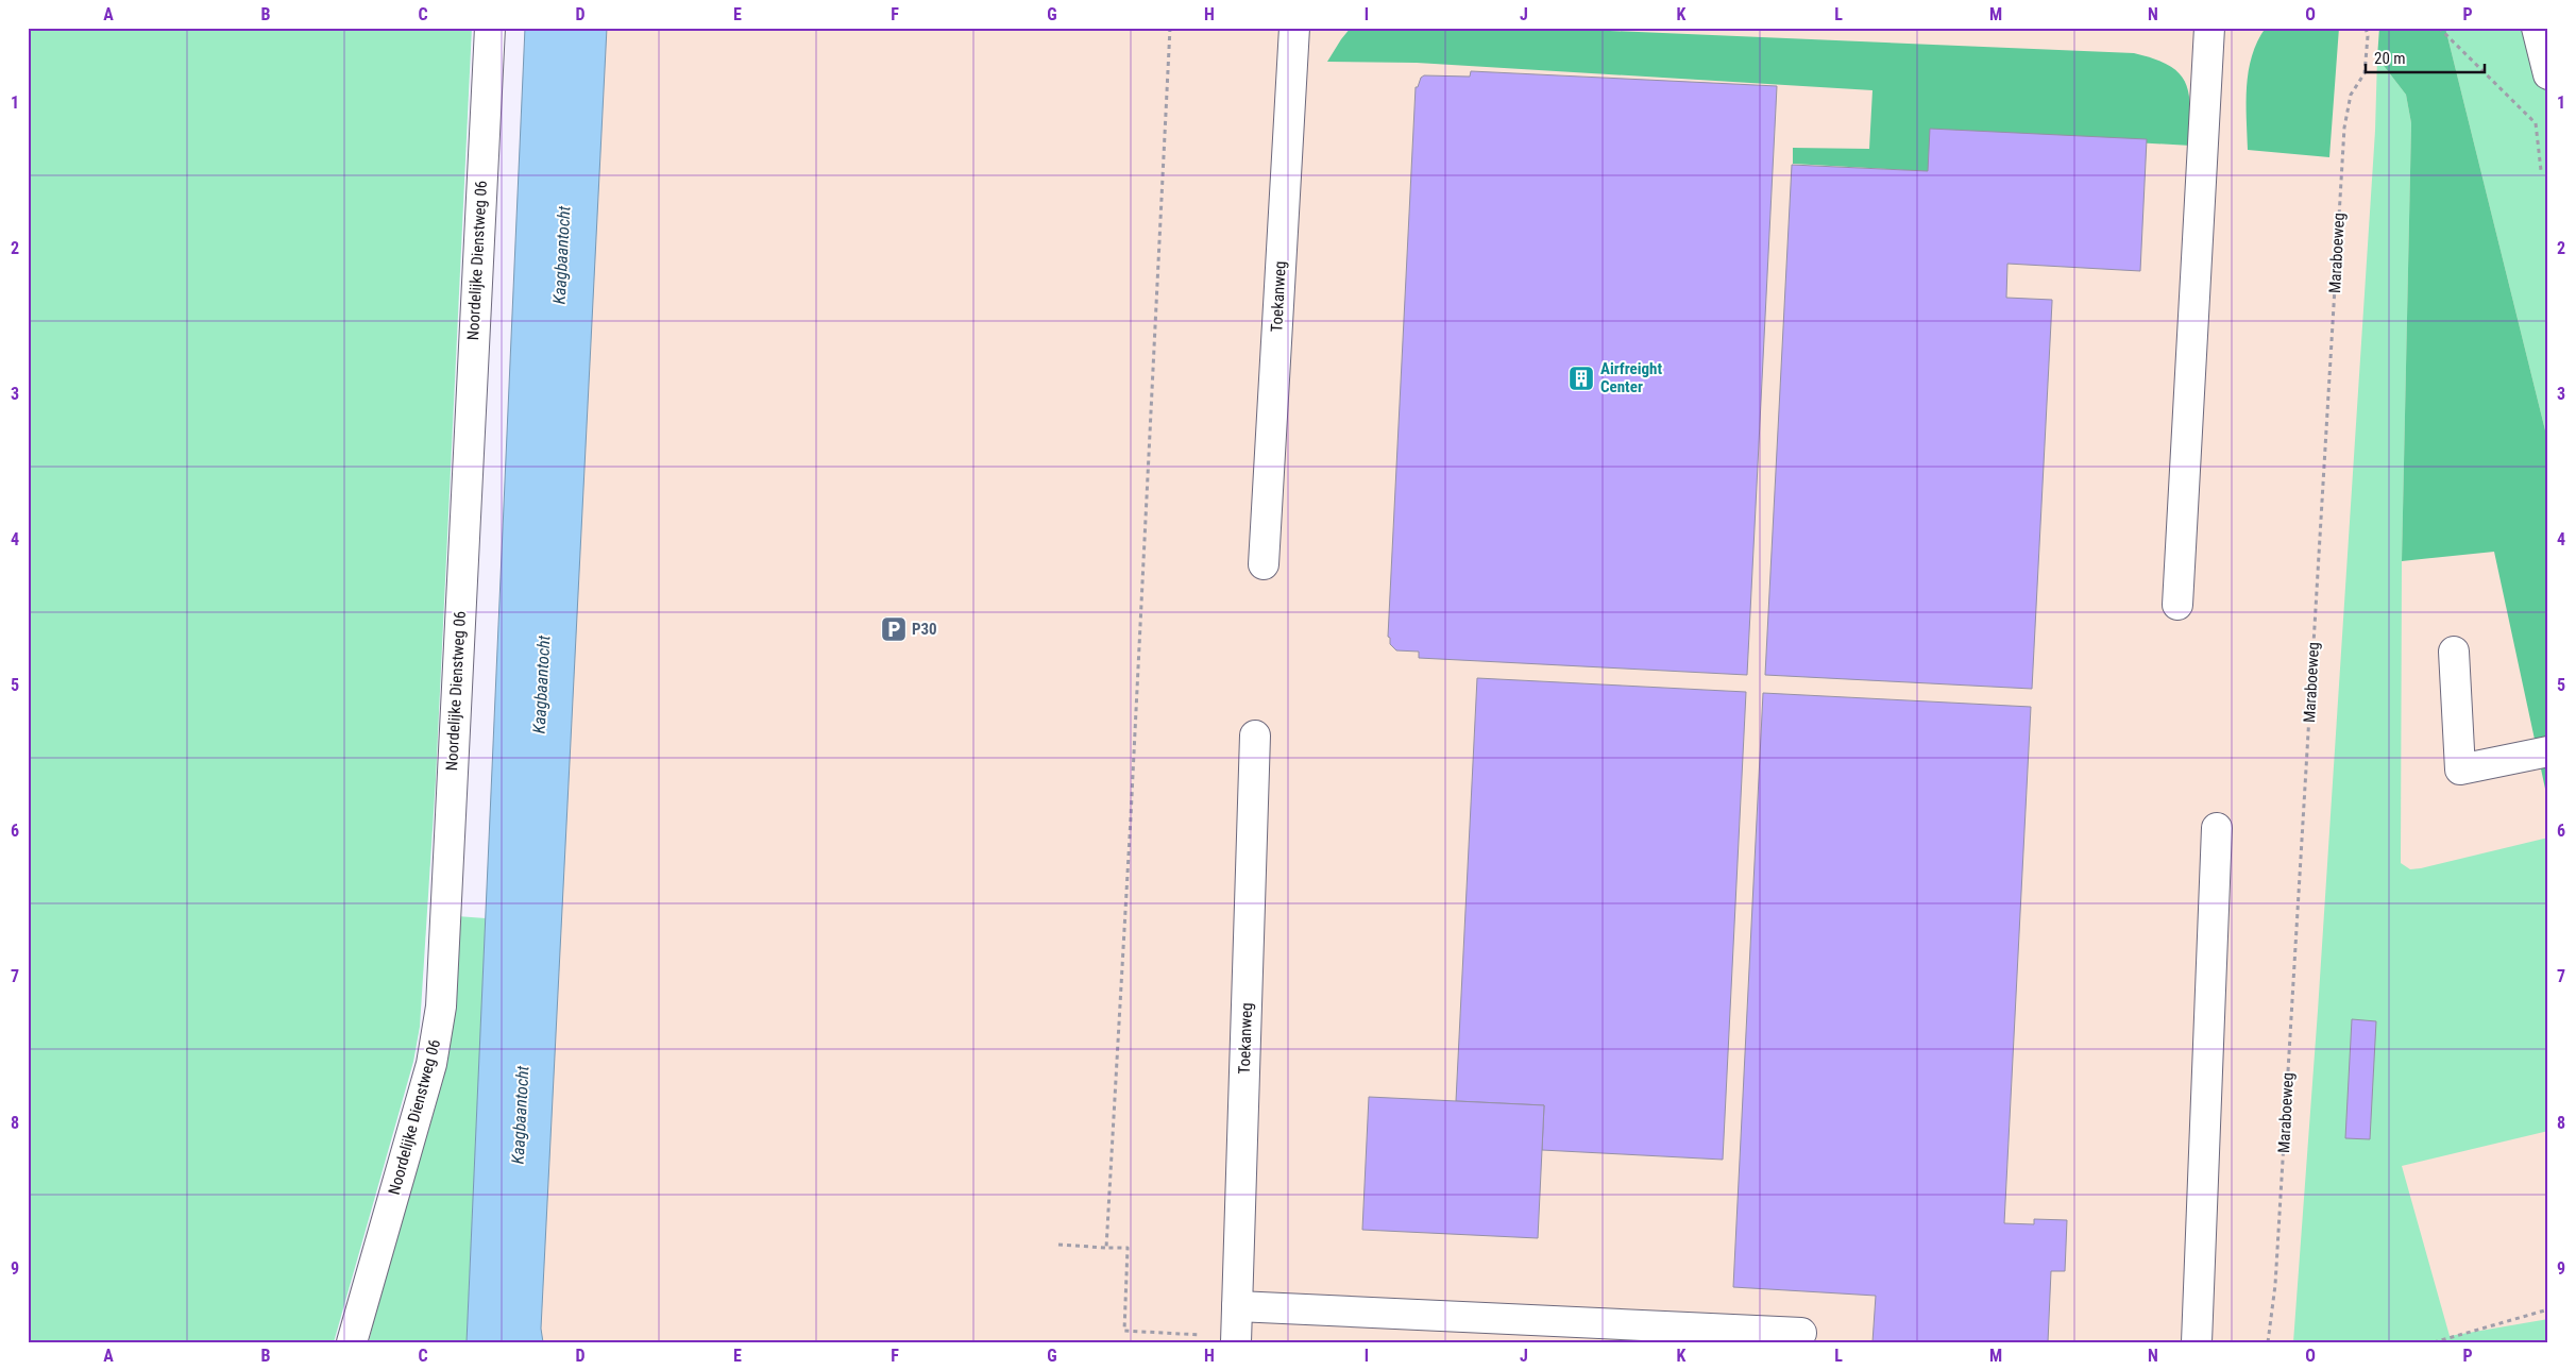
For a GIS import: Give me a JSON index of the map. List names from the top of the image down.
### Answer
{
  "streets": {
    "street": ["Noordelijke Dienstweg 06", "Toekanweg"],
    "path": ["Maraboeweg"]
  },
  "water": ["Kaagbaantocht"],
  "places": {
    "building": ["Airfreight Center"],
    "parking": ["P30"]
  },
  "scale_bar": "20 m",
  "grid": {
    "columns": [
      "A",
      "B",
      "C",
      "D",
      "E",
      "F",
      "G",
      "H",
      "I",
      "J",
      "K",
      "L",
      "M",
      "N",
      "O",
      "P"
    ],
    "rows": [
      "1",
      "2",
      "3",
      "4",
      "5",
      "6",
      "7",
      "8",
      "9"
    ]
  }
}
